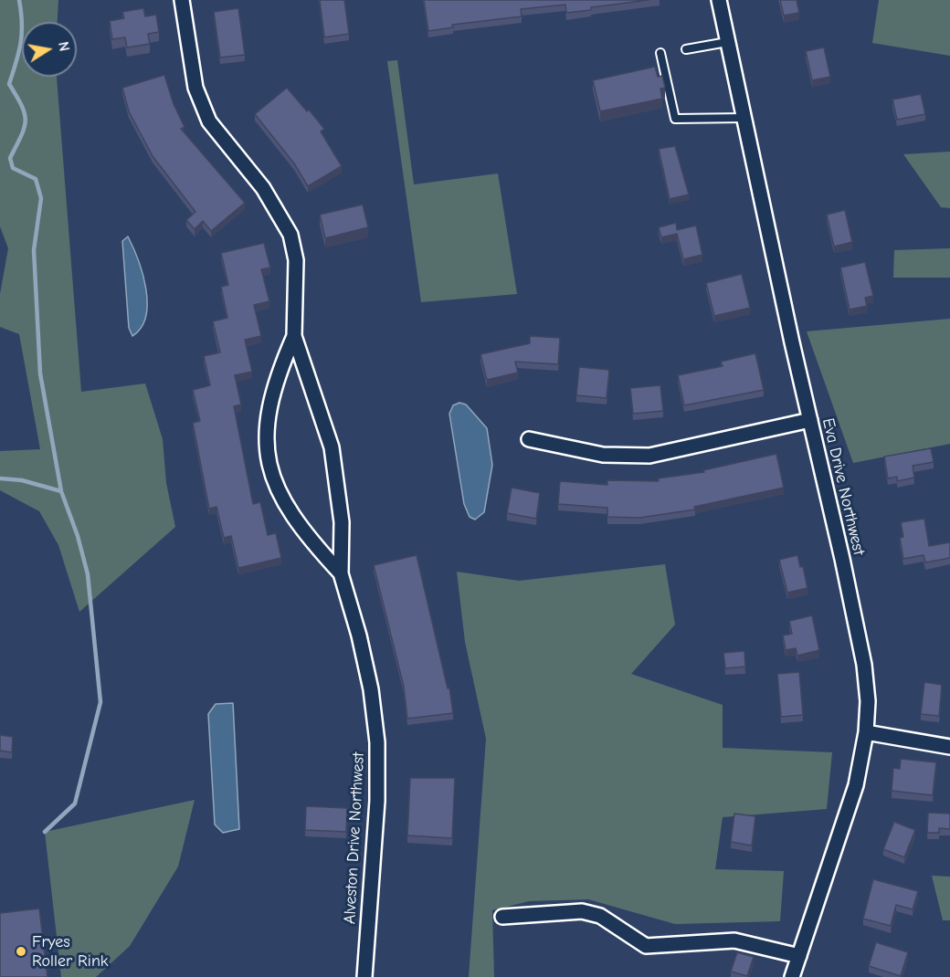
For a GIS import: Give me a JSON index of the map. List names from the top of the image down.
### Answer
{
  "streets": {
    "street": ["Eva Drive Northwest", "Alveston Drive Northwest"]
  },
  "places": ["Fryes Roller Rink"],
  "north": "right"
}
